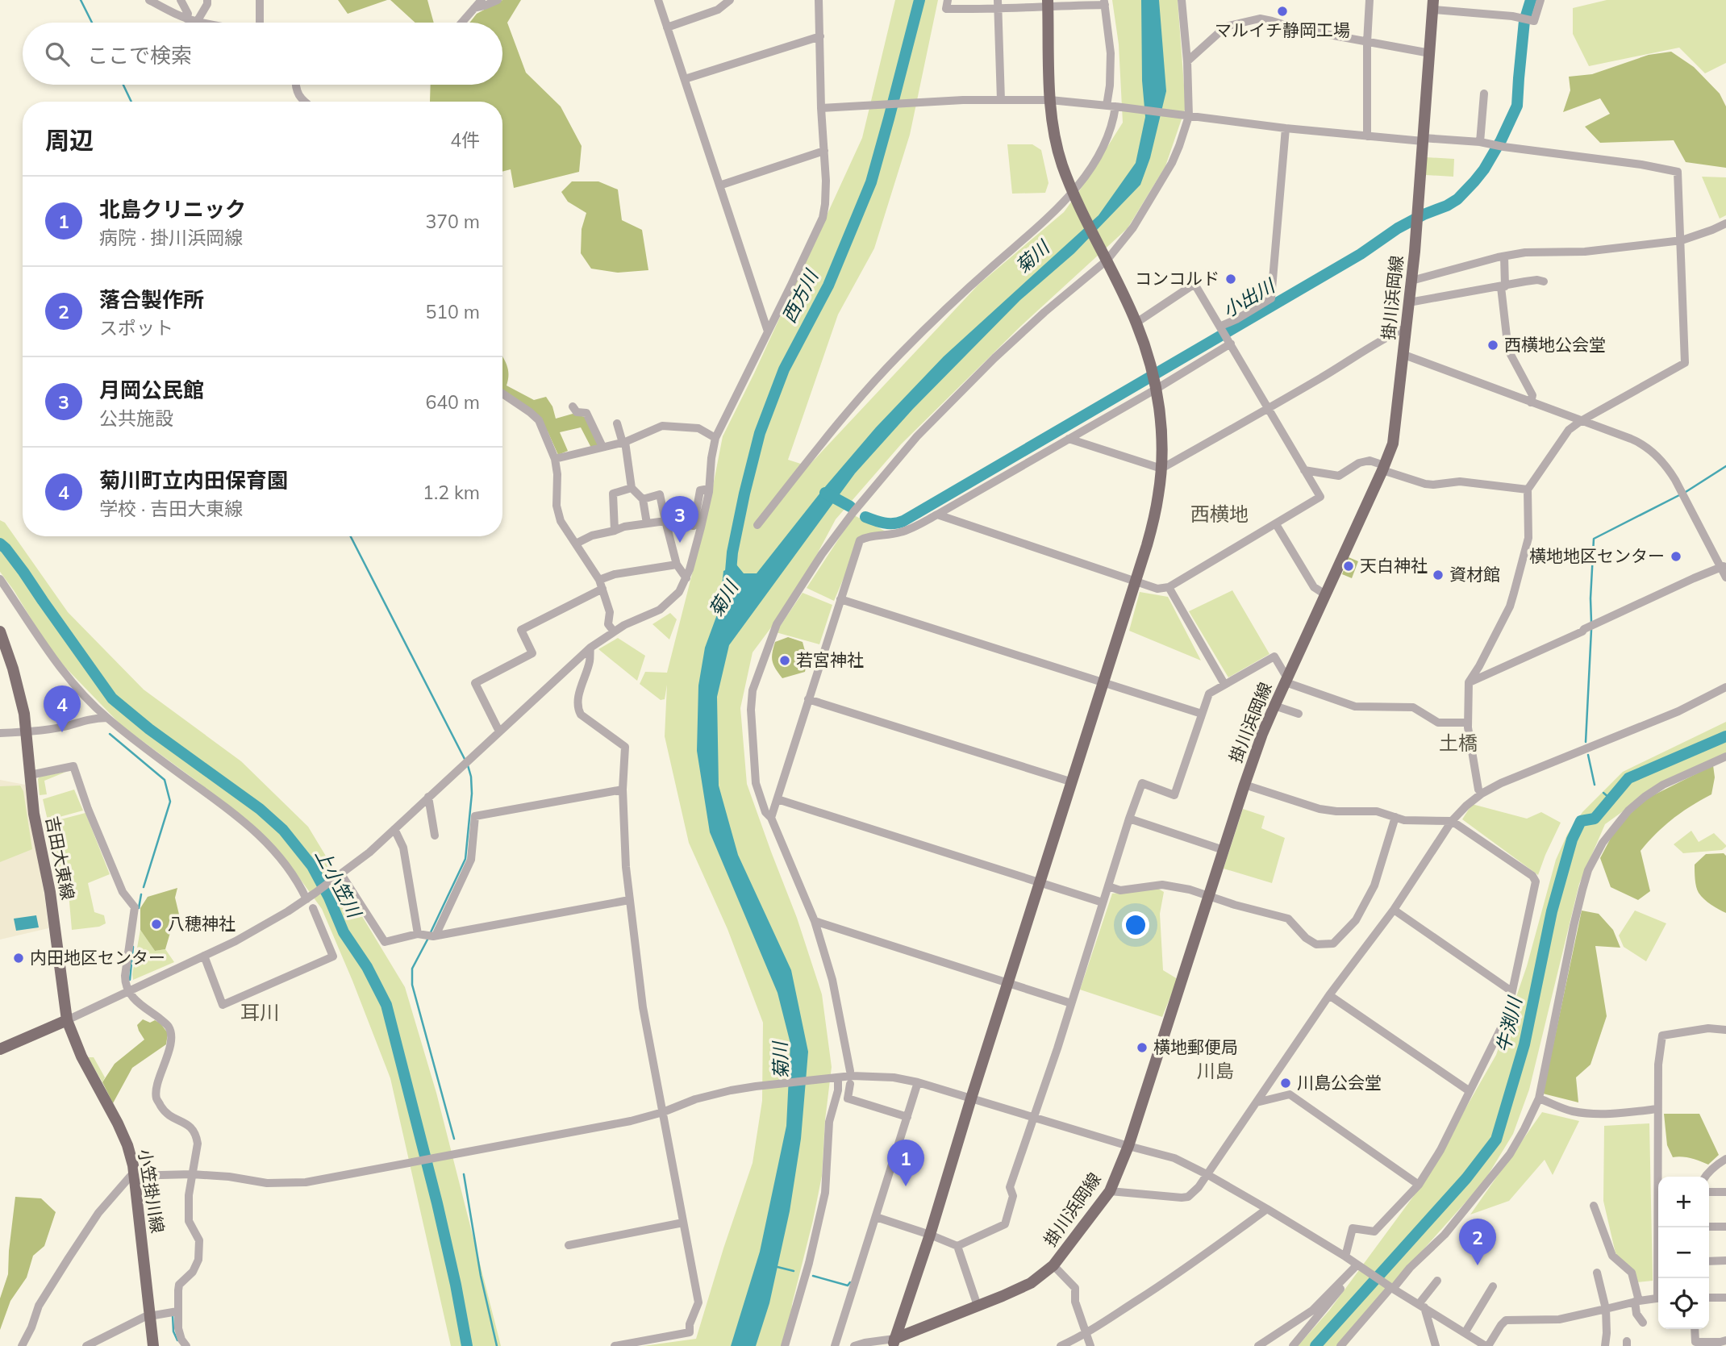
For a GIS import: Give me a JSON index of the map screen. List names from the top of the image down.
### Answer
{
  "streets": {
    "main road": ["掛川浜岡線", "吉田大東線", "小笠掛川線"]
  },
  "crossings": [
    ["吉田大東線", "小笠掛川線"]
  ],
  "districts": [
    "西横地",
    "土橋",
    "耳川",
    "川島"
  ],
  "water": [
    "菊川",
    "西方川",
    "小出川",
    "上小笠川",
    "牛渕川"
  ],
  "places": [
    "マルイチ静岡工場",
    "コンコルド",
    "西横地公会堂",
    "横地地区センター",
    "天白神社",
    "資材館",
    "若宮神社",
    "八穂神社",
    "内田地区センター",
    "横地郵便局",
    "川島公会堂"
  ],
  "page": {
    "search": "ここで検索",
    "heading": ["周辺", "4件"],
    "list": [
      {
        "mark": "1",
        "name": "北島クリニック",
        "note": "病院 · 掛川浜岡線",
        "value": "370 m"
      },
      {
        "mark": "2",
        "name": "落合製作所",
        "note": "スポット",
        "value": "510 m"
      },
      {
        "mark": "3",
        "name": "月岡公民館",
        "note": "公共施設",
        "value": "640 m"
      },
      {
        "mark": "4",
        "name": "菊川町立内田保育園",
        "note": "学校 · 吉田大東線",
        "value": "1.2 km"
      }
    ],
    "pins": [
      "3",
      "4",
      "1",
      "2"
    ],
    "map_buttons": ["+", "−"]
  }
}
